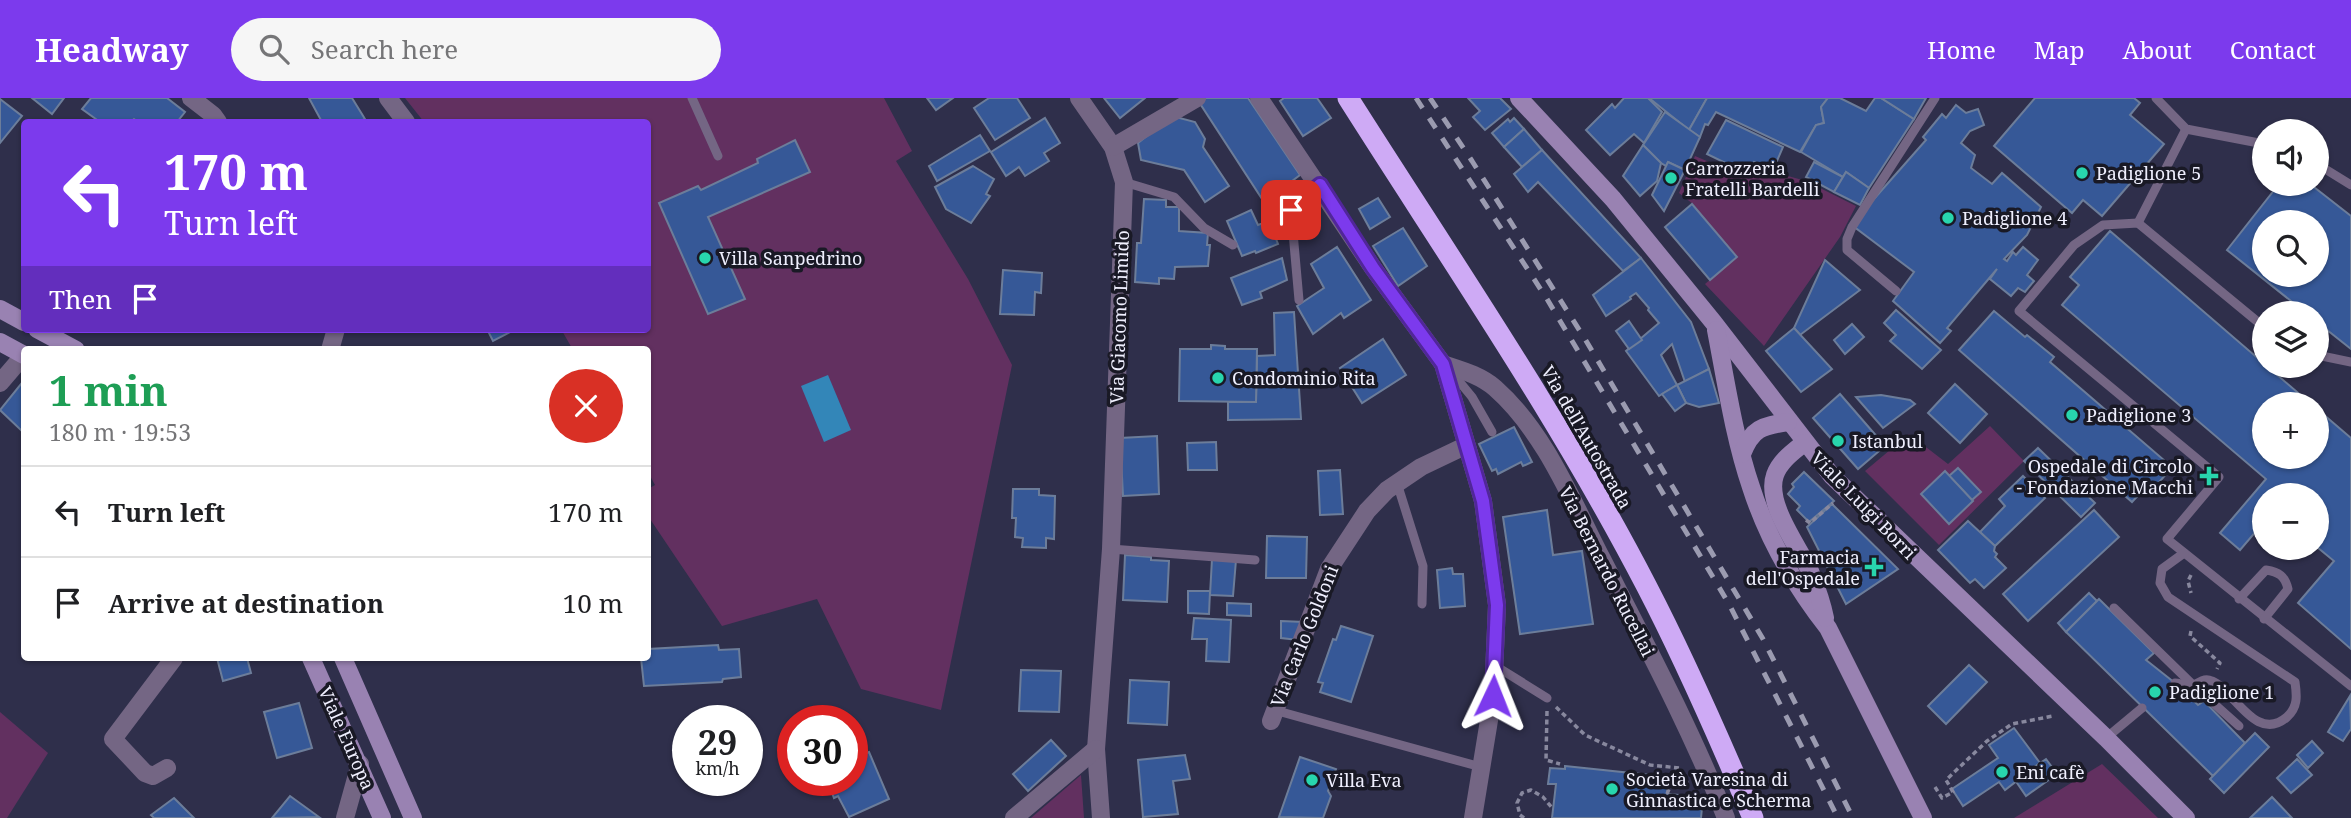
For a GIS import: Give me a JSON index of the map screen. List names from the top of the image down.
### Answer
{
  "streets": {
    "highway": ["Via dell'Autostrada"],
    "street": [
      "Via Giacomo Limido",
      "Viale Luigi Borri",
      "Via Bernardo Rucellai",
      "Via Carlo Goldoni",
      "Viale Europa"
    ]
  },
  "places": {
    "other": [
      "Padiglione 5",
      "Carrozzeria Fratelli Bardelli",
      "Padiglione 4",
      "Villa Sanpedrino",
      "Condominio Rita",
      "Padiglione 3",
      "Istanbul",
      "Padiglione 1",
      "Eni cafè",
      "Villa Eva",
      "Società Varesina di Ginnastica e Scherma"
    ],
    "health": ["Ospedale di Circolo - Fondazione Macchi", "Farmacia dell'Ospedale"]
  },
  "page": {
    "header": "Headway",
    "search": "Search here",
    "nav": [
      "Home",
      "Map",
      "About",
      "Contact"
    ],
    "map_buttons": ["+", "−"],
    "turn": ["170 m", "Turn left"],
    "then": "Then",
    "heading": ["1 min", "180 m · 19:53"],
    "list": [
      {
        "name": "Turn left",
        "value": "170 m"
      },
      {
        "name": "Arrive at destination",
        "value": "10 m"
      }
    ],
    "speed": "29 km/h",
    "limit": "30"
  }
}
